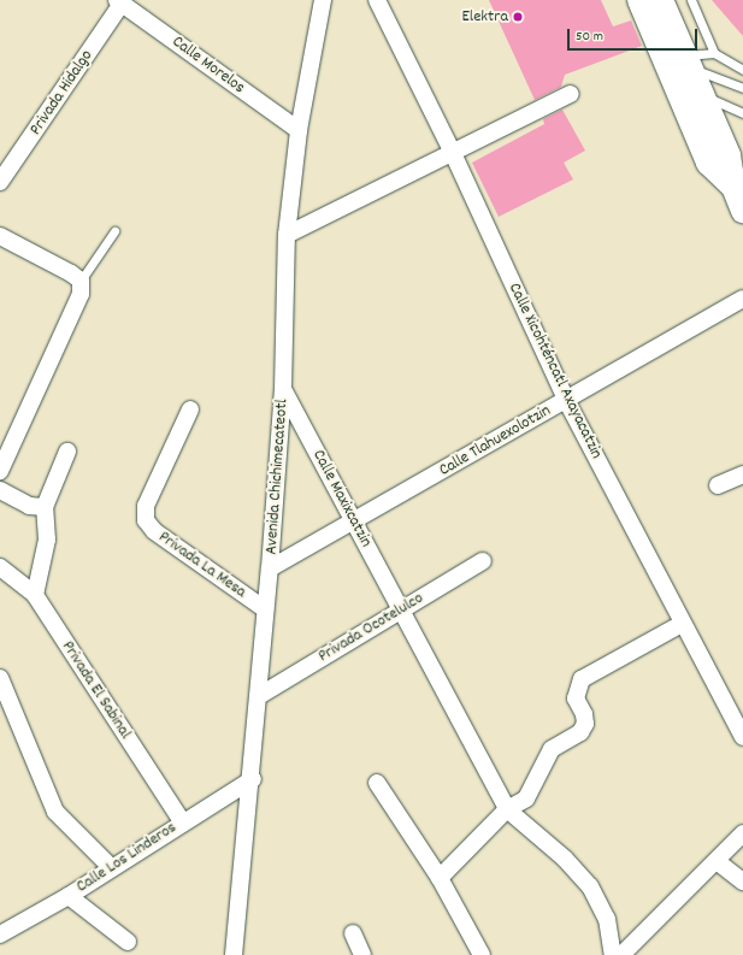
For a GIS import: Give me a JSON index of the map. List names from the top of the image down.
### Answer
{
  "streets": {
    "street": [
      "Calle Morelos",
      "Privada Hidalgo",
      "Calle Xicohténcatl Axayacatzin",
      "Calle Tlahuexolotzin",
      "Avenida Chichimecateotl",
      "Calle Maxixcatzin",
      "Privada La Mesa",
      "Privada Ocotelulco",
      "Privada El Sabinal",
      "Calle Los Linderos"
    ]
  },
  "crossings": [
    ["Calle Morelos", "Privada Hidalgo"],
    ["Calle Morelos", "Avenida Chichimecateotl"],
    ["Calle Xicohténcatl Axayacatzin", "Calle Tlahuexolotzin"],
    ["Calle Tlahuexolotzin", "Avenida Chichimecateotl"],
    ["Calle Tlahuexolotzin", "Calle Maxixcatzin"],
    ["Avenida Chichimecateotl", "Calle Maxixcatzin"],
    ["Avenida Chichimecateotl", "Privada La Mesa"],
    ["Avenida Chichimecateotl", "Privada Ocotelulco"],
    ["Avenida Chichimecateotl", "Calle Los Linderos"],
    ["Calle Maxixcatzin", "Privada Ocotelulco"],
    ["Privada El Sabinal", "Calle Los Linderos"]
  ],
  "places": ["Elektra"],
  "scale_bar": "50 m"
}
